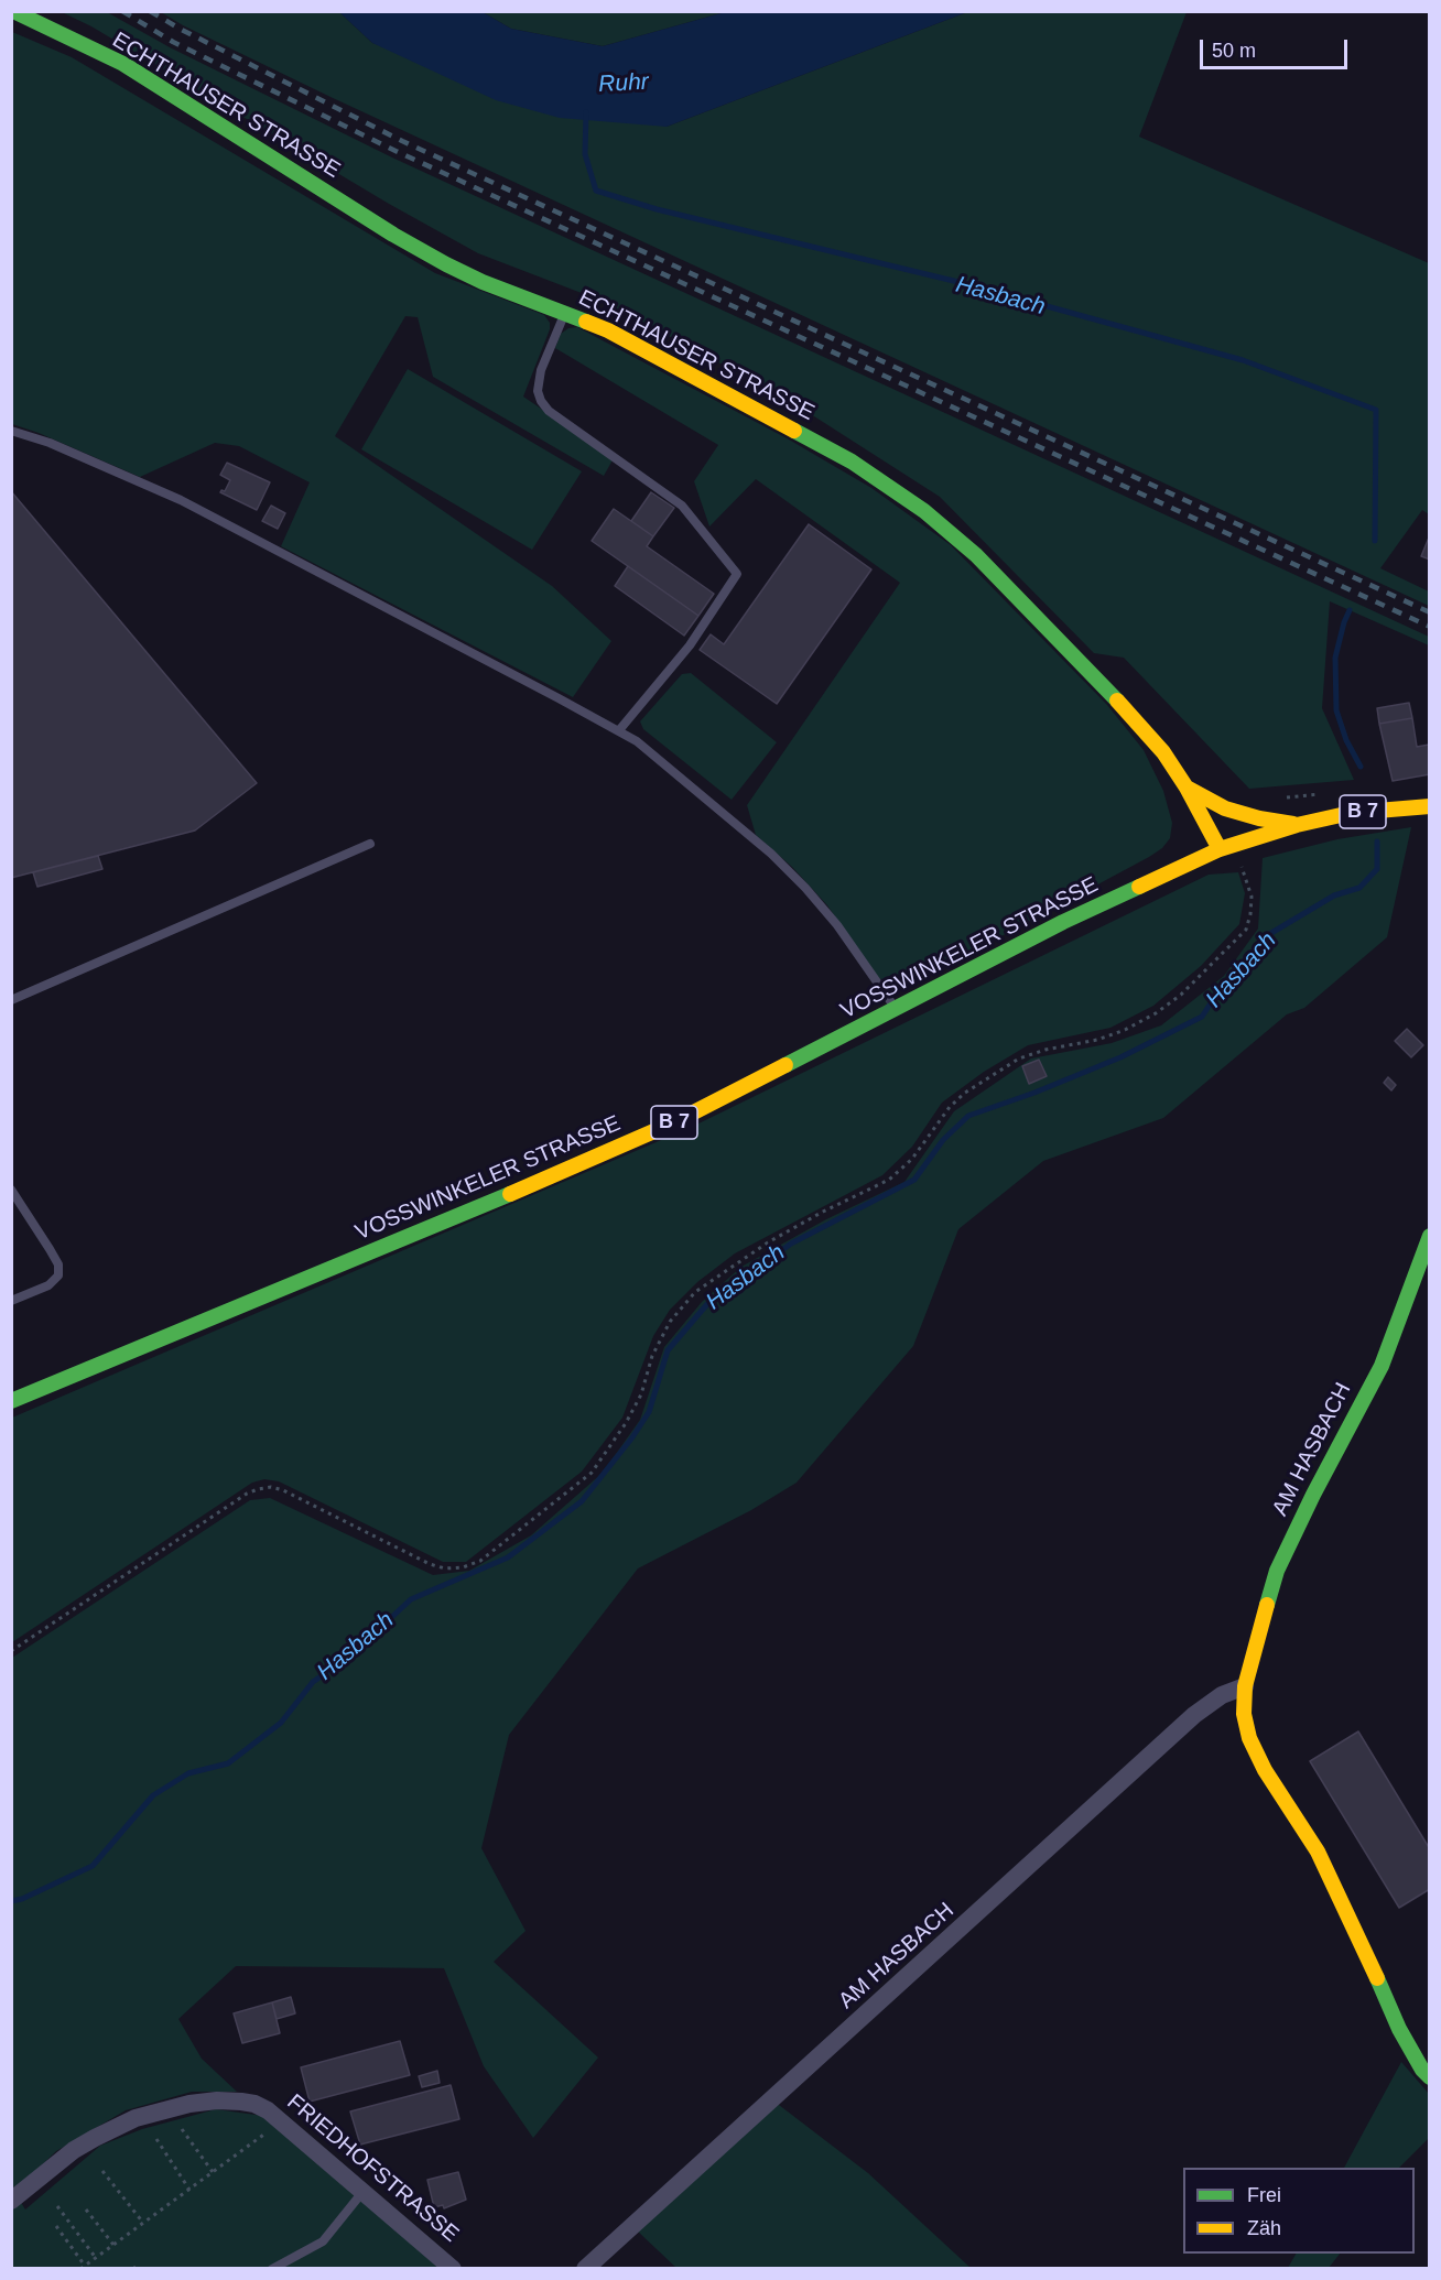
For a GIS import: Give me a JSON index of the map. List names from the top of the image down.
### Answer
{
  "streets": {
    "main road": [
      "ECHTHAUSER STRASSE",
      "B 7",
      "VOSSWINKELER STRASSE",
      "AM HASBACH"
    ],
    "street": ["FRIEDHOFSTRASSE"]
  },
  "crossings": [
    ["ECHTHAUSER STRASSE", "B 7"],
    ["ECHTHAUSER STRASSE", "VOSSWINKELER STRASSE"],
    ["B 7", "VOSSWINKELER STRASSE"]
  ],
  "water": ["Ruhr", "Hasbach"],
  "legend": ["Frei", "Zäh"],
  "scale_bar": "50 m"
}
